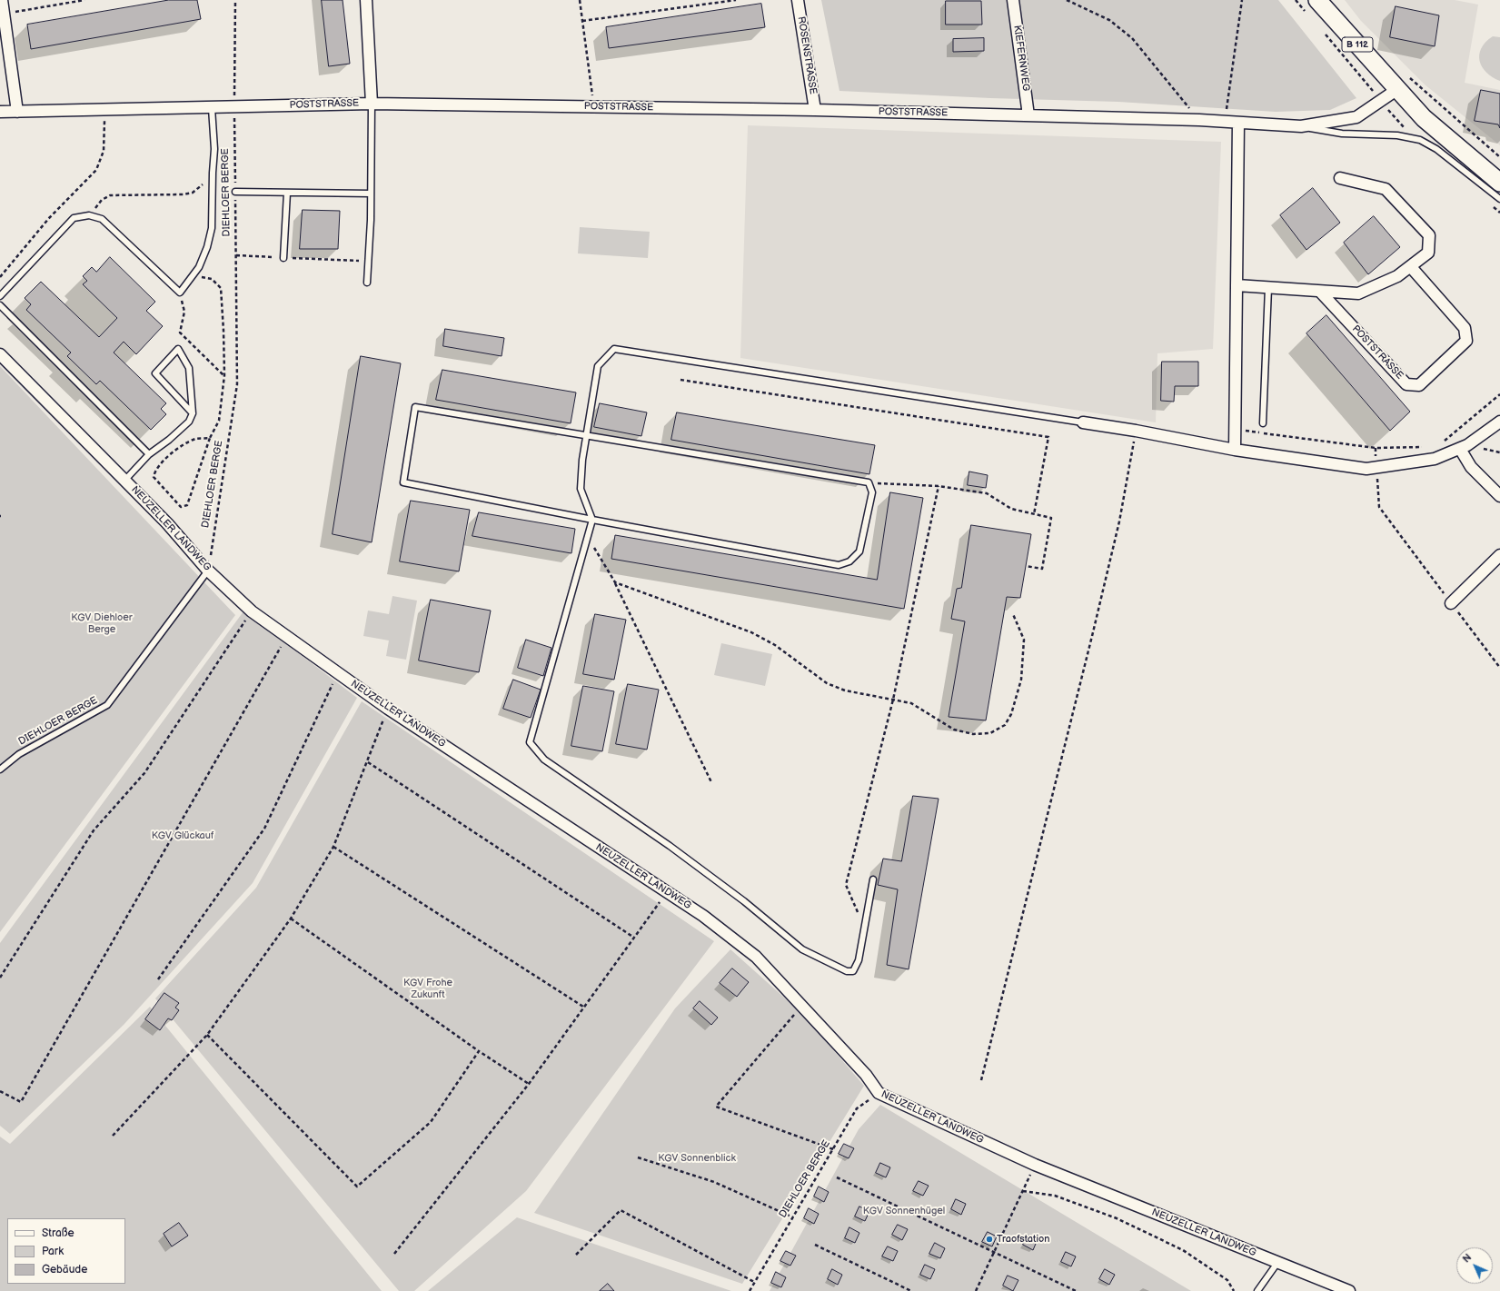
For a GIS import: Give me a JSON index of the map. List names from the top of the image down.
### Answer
{
  "streets": {
    "main road": ["B 112"],
    "street": [
      "ROSENSTRASSE",
      "KIEFERNWEG",
      "POSTSTRASSE",
      "NEUZELLER LANDWEG"
    ],
    "lane": ["DIEHLOER BERGE"]
  },
  "crossings": [
    ["B 112", "POSTSTRASSE"],
    ["ROSENSTRASSE", "POSTSTRASSE"],
    ["KIEFERNWEG", "POSTSTRASSE"],
    ["POSTSTRASSE", "DIEHLOER BERGE"],
    ["DIEHLOER BERGE", "NEUZELLER LANDWEG"]
  ],
  "parks": [
    "KGV Diehloer Berge",
    "KGV Glückauf",
    "KGV Frohe Zukunft",
    "KGV Sonnenblick",
    "KGV Sonnenhügel"
  ],
  "places": ["Traofstation"],
  "legend": ["Straße", "Park", "Gebäude"],
  "north": "top left"
}
